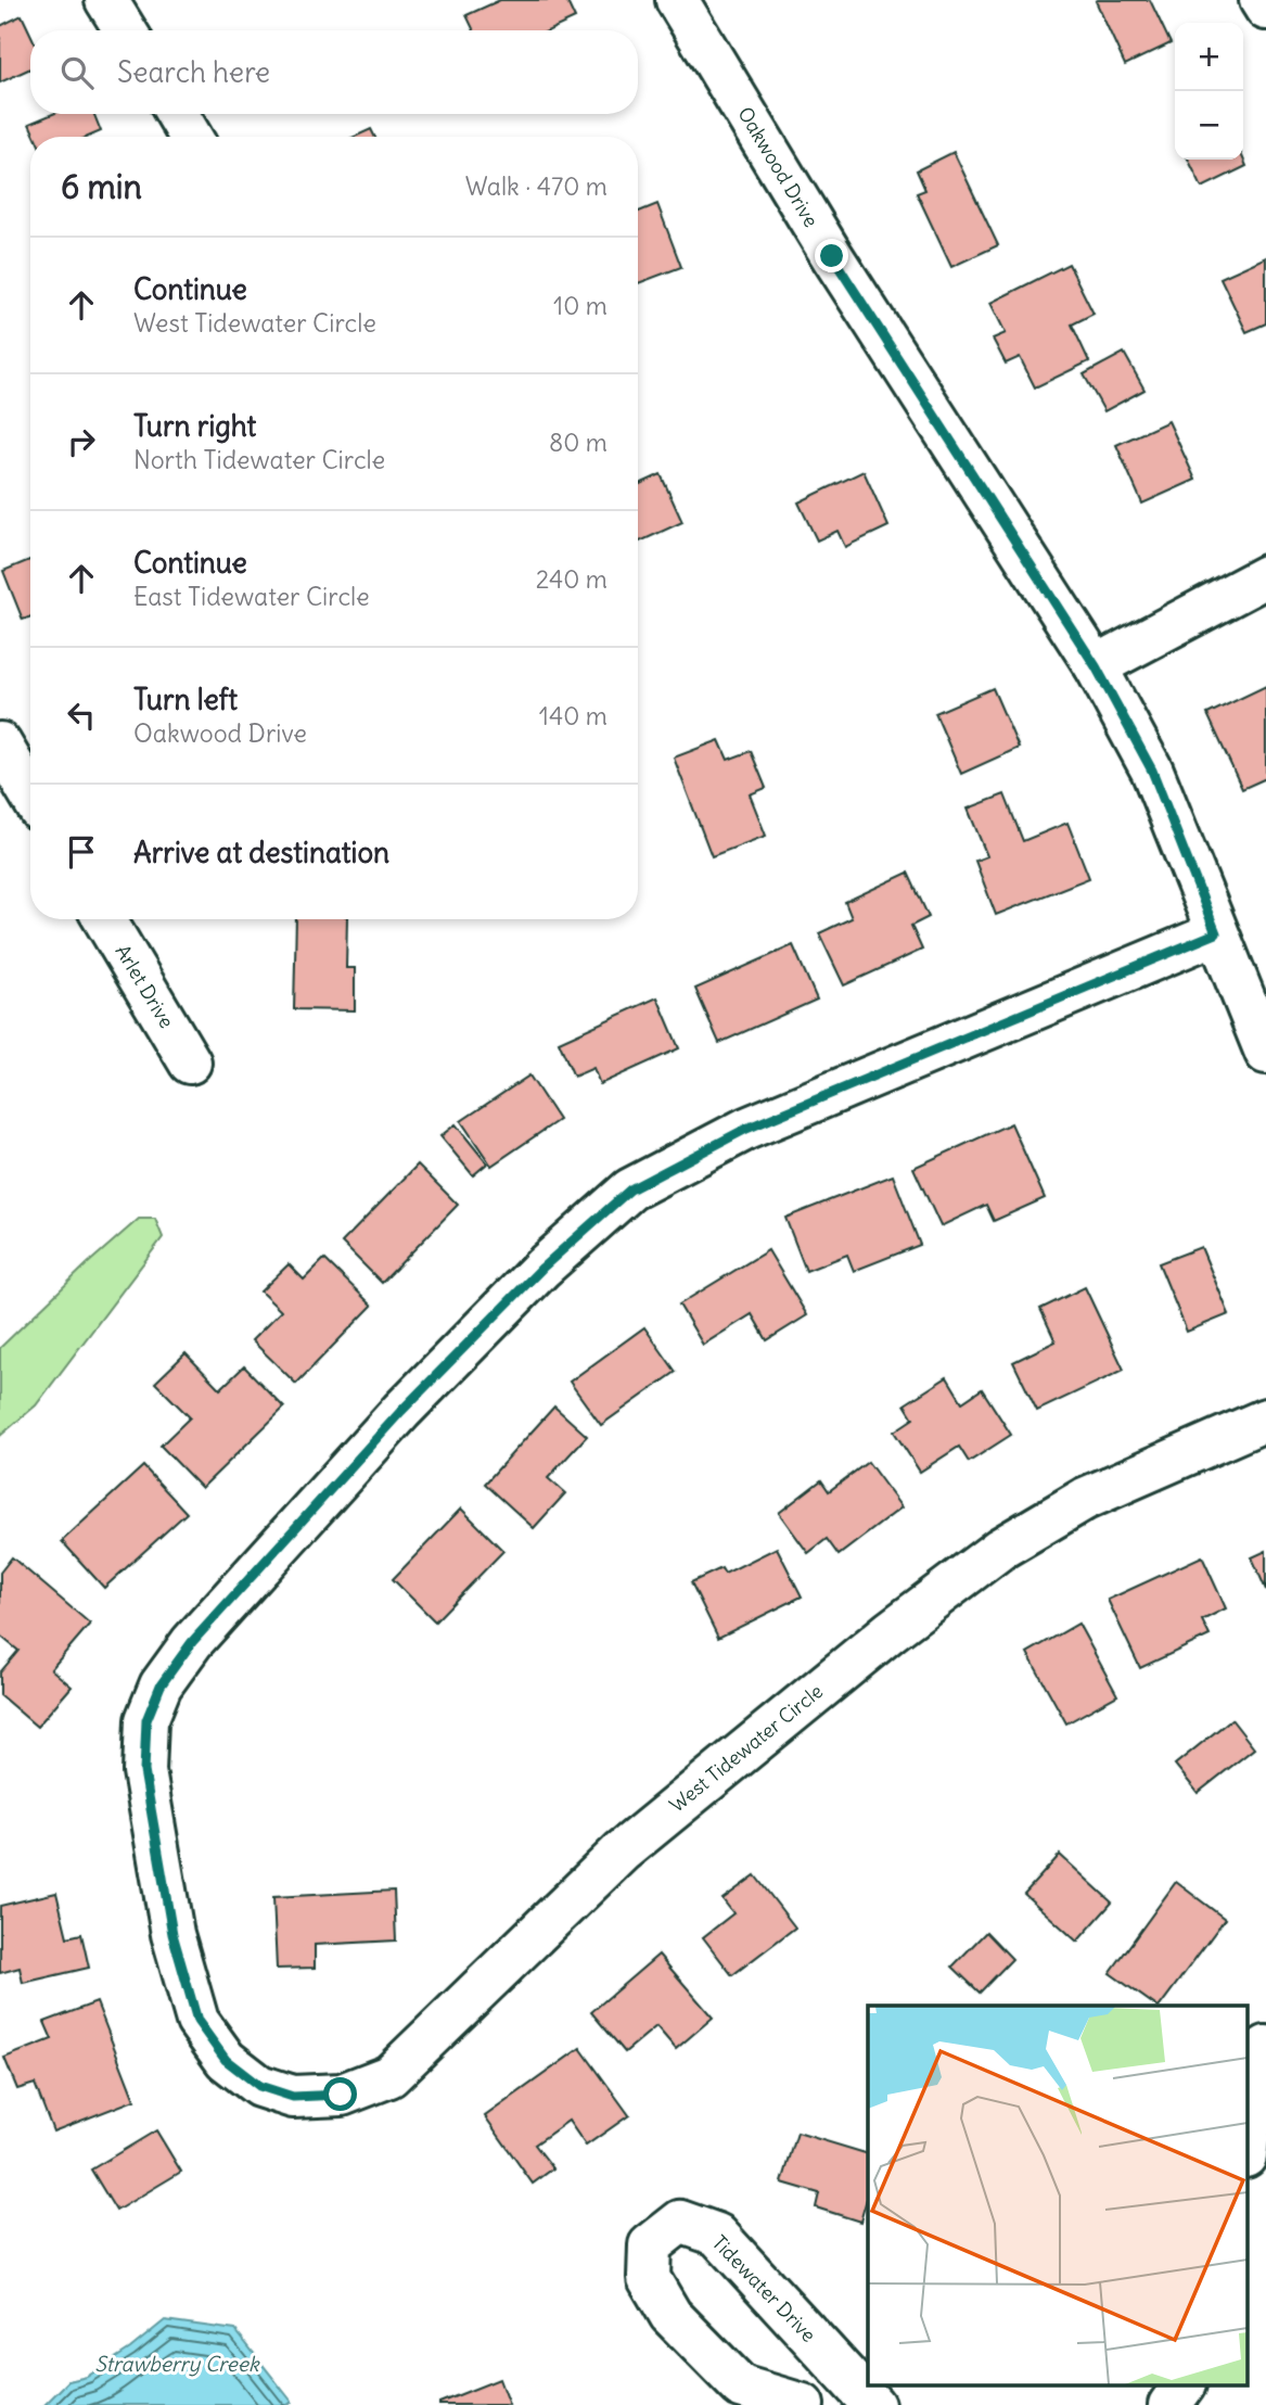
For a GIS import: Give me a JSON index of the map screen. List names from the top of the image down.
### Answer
{
  "streets": {
    "street": [
      "Oakwood Drive",
      "Arlet Drive",
      "West Tidewater Circle",
      "Tidewater Drive"
    ]
  },
  "crossings": [
    ["Oakwood Drive", "West Tidewater Circle"]
  ],
  "water": ["Strawberry Creek"],
  "page": {
    "map_buttons": ["+", "−"],
    "search": "Search here",
    "heading": ["6 min", "Walk · 470 m"],
    "list": [
      ["Continue", "West Tidewater Circle", "10 m"],
      ["Turn right", "North Tidewater Circle", "80 m"],
      ["Continue", "East Tidewater Circle", "240 m"],
      ["Turn left", "Oakwood Drive", "140 m"],
      "Arrive at destination"
    ]
  }
}
